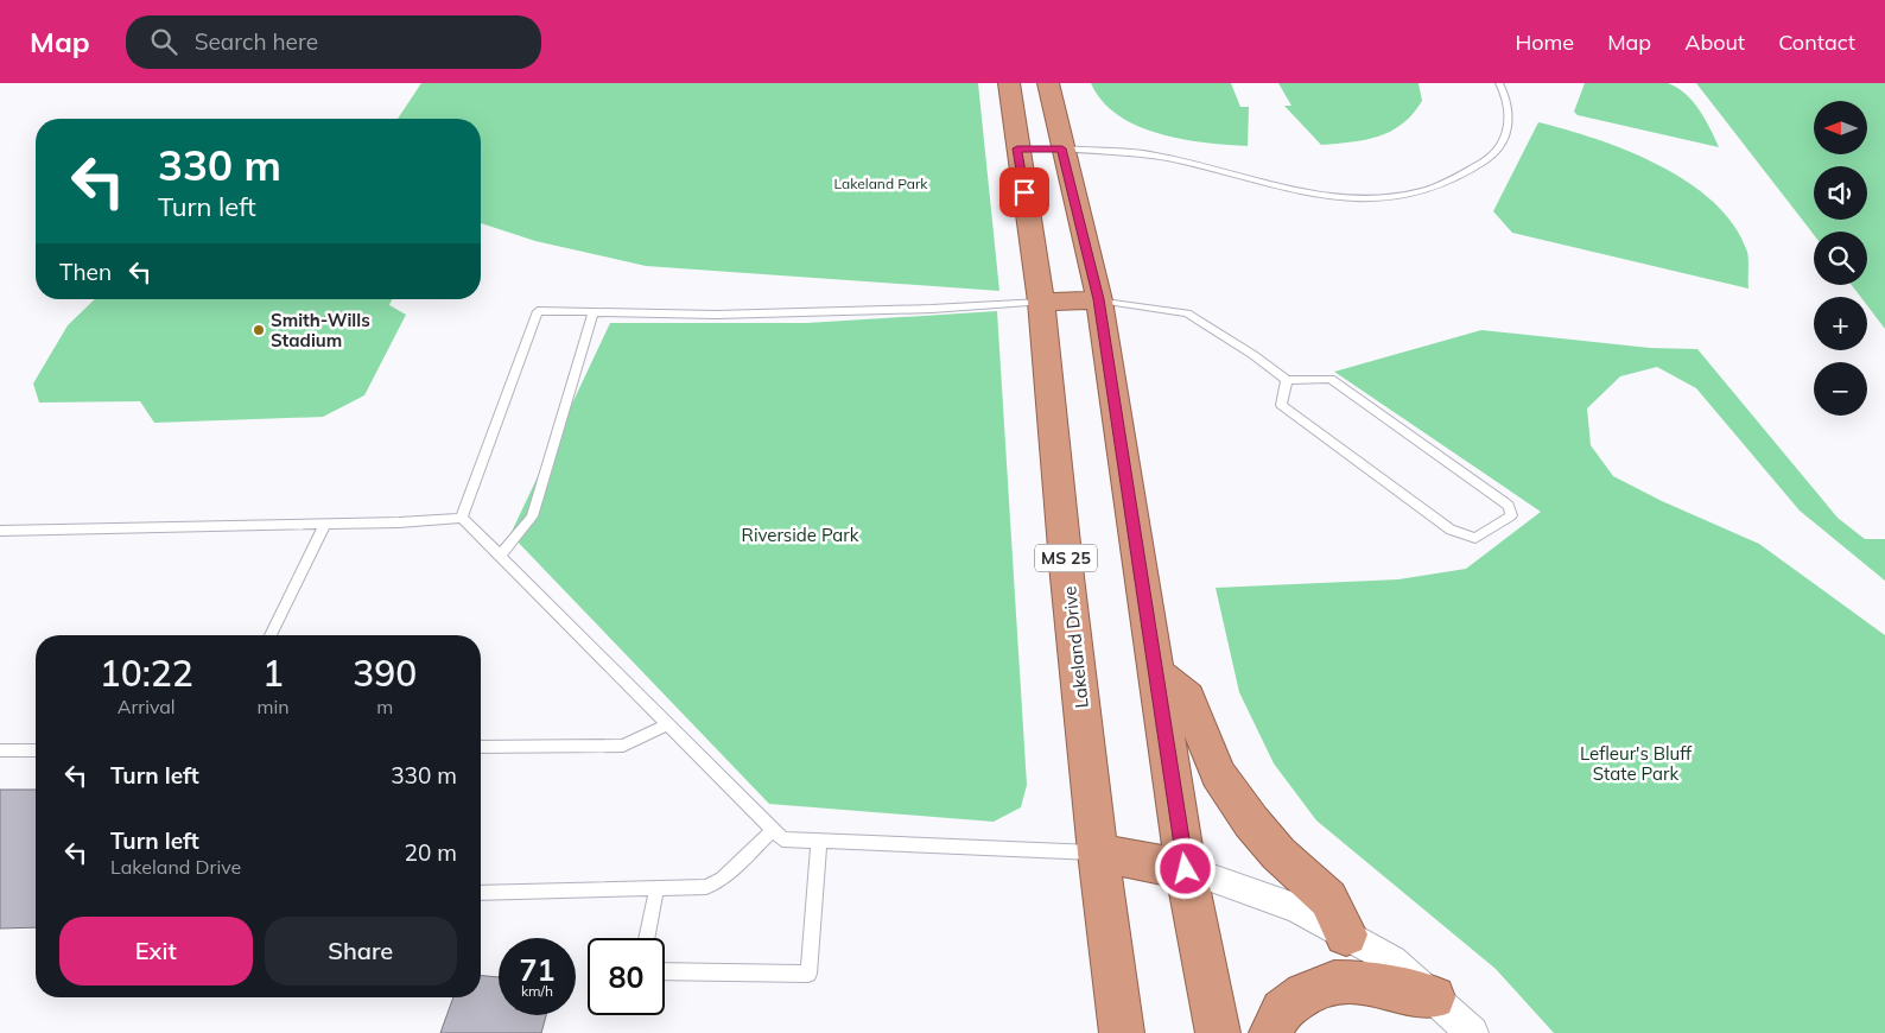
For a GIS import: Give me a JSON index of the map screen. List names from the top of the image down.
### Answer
{
  "streets": {
    "highway": ["MS 25", "Lakeland Drive"]
  },
  "parks": ["Lakeland Park", "Riverside Park", "Lefleur's Bluff State Park"],
  "places": ["Smith-Wills Stadium"],
  "north": "left",
  "page": {
    "header": "Map",
    "search": "Search here",
    "nav": [
      "Home",
      "Map",
      "About",
      "Contact"
    ],
    "map_buttons": ["+", "−"],
    "turn": ["330 m", "Turn left"],
    "then": "Then",
    "eta": [
      "10:22",
      "Arrival",
      "1",
      "min",
      "390",
      "m"
    ],
    "list": [
      {
        "name": "Turn left",
        "value": "330 m"
      },
      {
        "name": "Turn left",
        "note": "Lakeland Drive",
        "value": "20 m"
      }
    ],
    "buttons": ["Exit", "Share"],
    "speed": "71 km/h",
    "limit": "80"
  }
}
